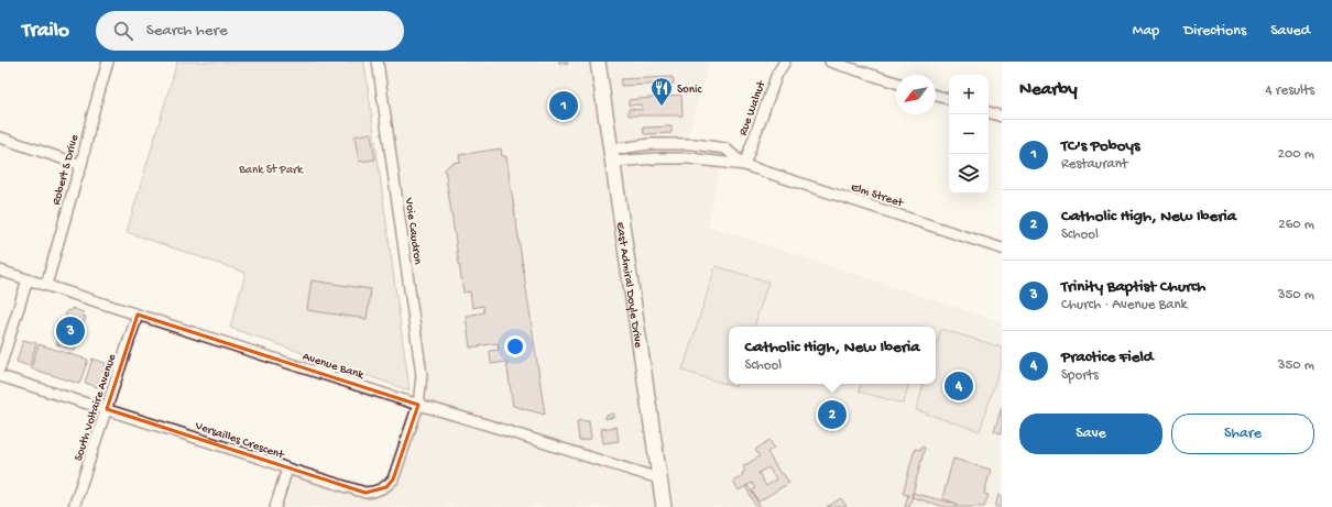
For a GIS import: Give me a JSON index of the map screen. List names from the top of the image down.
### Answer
{
  "streets": {
    "main road": ["East Admiral Doyle Drive"],
    "street": [
      "Rue Walnut",
      "Robert S Drive",
      "Elm Street",
      "Voie Caudron",
      "Avenue Bank",
      "South Voltaire Avenue",
      "Versailles Crescent"
    ]
  },
  "crossings": [
    ["Rue Walnut", "Elm Street"],
    ["Robert S Drive", "Avenue Bank"],
    ["Elm Street", "East Admiral Doyle Drive"],
    ["Voie Caudron", "Avenue Bank"],
    ["Voie Caudron", "Versailles Crescent"],
    ["East Admiral Doyle Drive", "Avenue Bank"],
    ["Avenue Bank", "South Voltaire Avenue"],
    ["Avenue Bank", "Versailles Crescent"],
    ["South Voltaire Avenue", "Versailles Crescent"]
  ],
  "parks": ["Bank St Park"],
  "places": {
    "restaurant": ["Sonic"]
  },
  "north": "bottom left",
  "page": {
    "header": "Trailo",
    "search": "Search here",
    "nav": ["Map", "Directions", "Saved"],
    "heading": ["Nearby", "4 results"],
    "map_buttons": ["+", "−"],
    "pins": [
      "1",
      "3",
      "4",
      "2"
    ],
    "list": [
      {
        "mark": "1",
        "name": "TC's Poboys",
        "note": "Restaurant",
        "value": "200 m"
      },
      {
        "mark": "2",
        "name": "Catholic High, New Iberia",
        "note": "School",
        "value": "260 m"
      },
      {
        "mark": "3",
        "name": "Trinity Baptist Church",
        "note": "Church · Avenue Bank",
        "value": "350 m"
      },
      {
        "mark": "4",
        "name": "Practice Field",
        "note": "Sports",
        "value": "350 m"
      }
    ],
    "popup": ["Catholic High, New Iberia", "School"],
    "buttons": ["Save", "Share"]
  }
}
